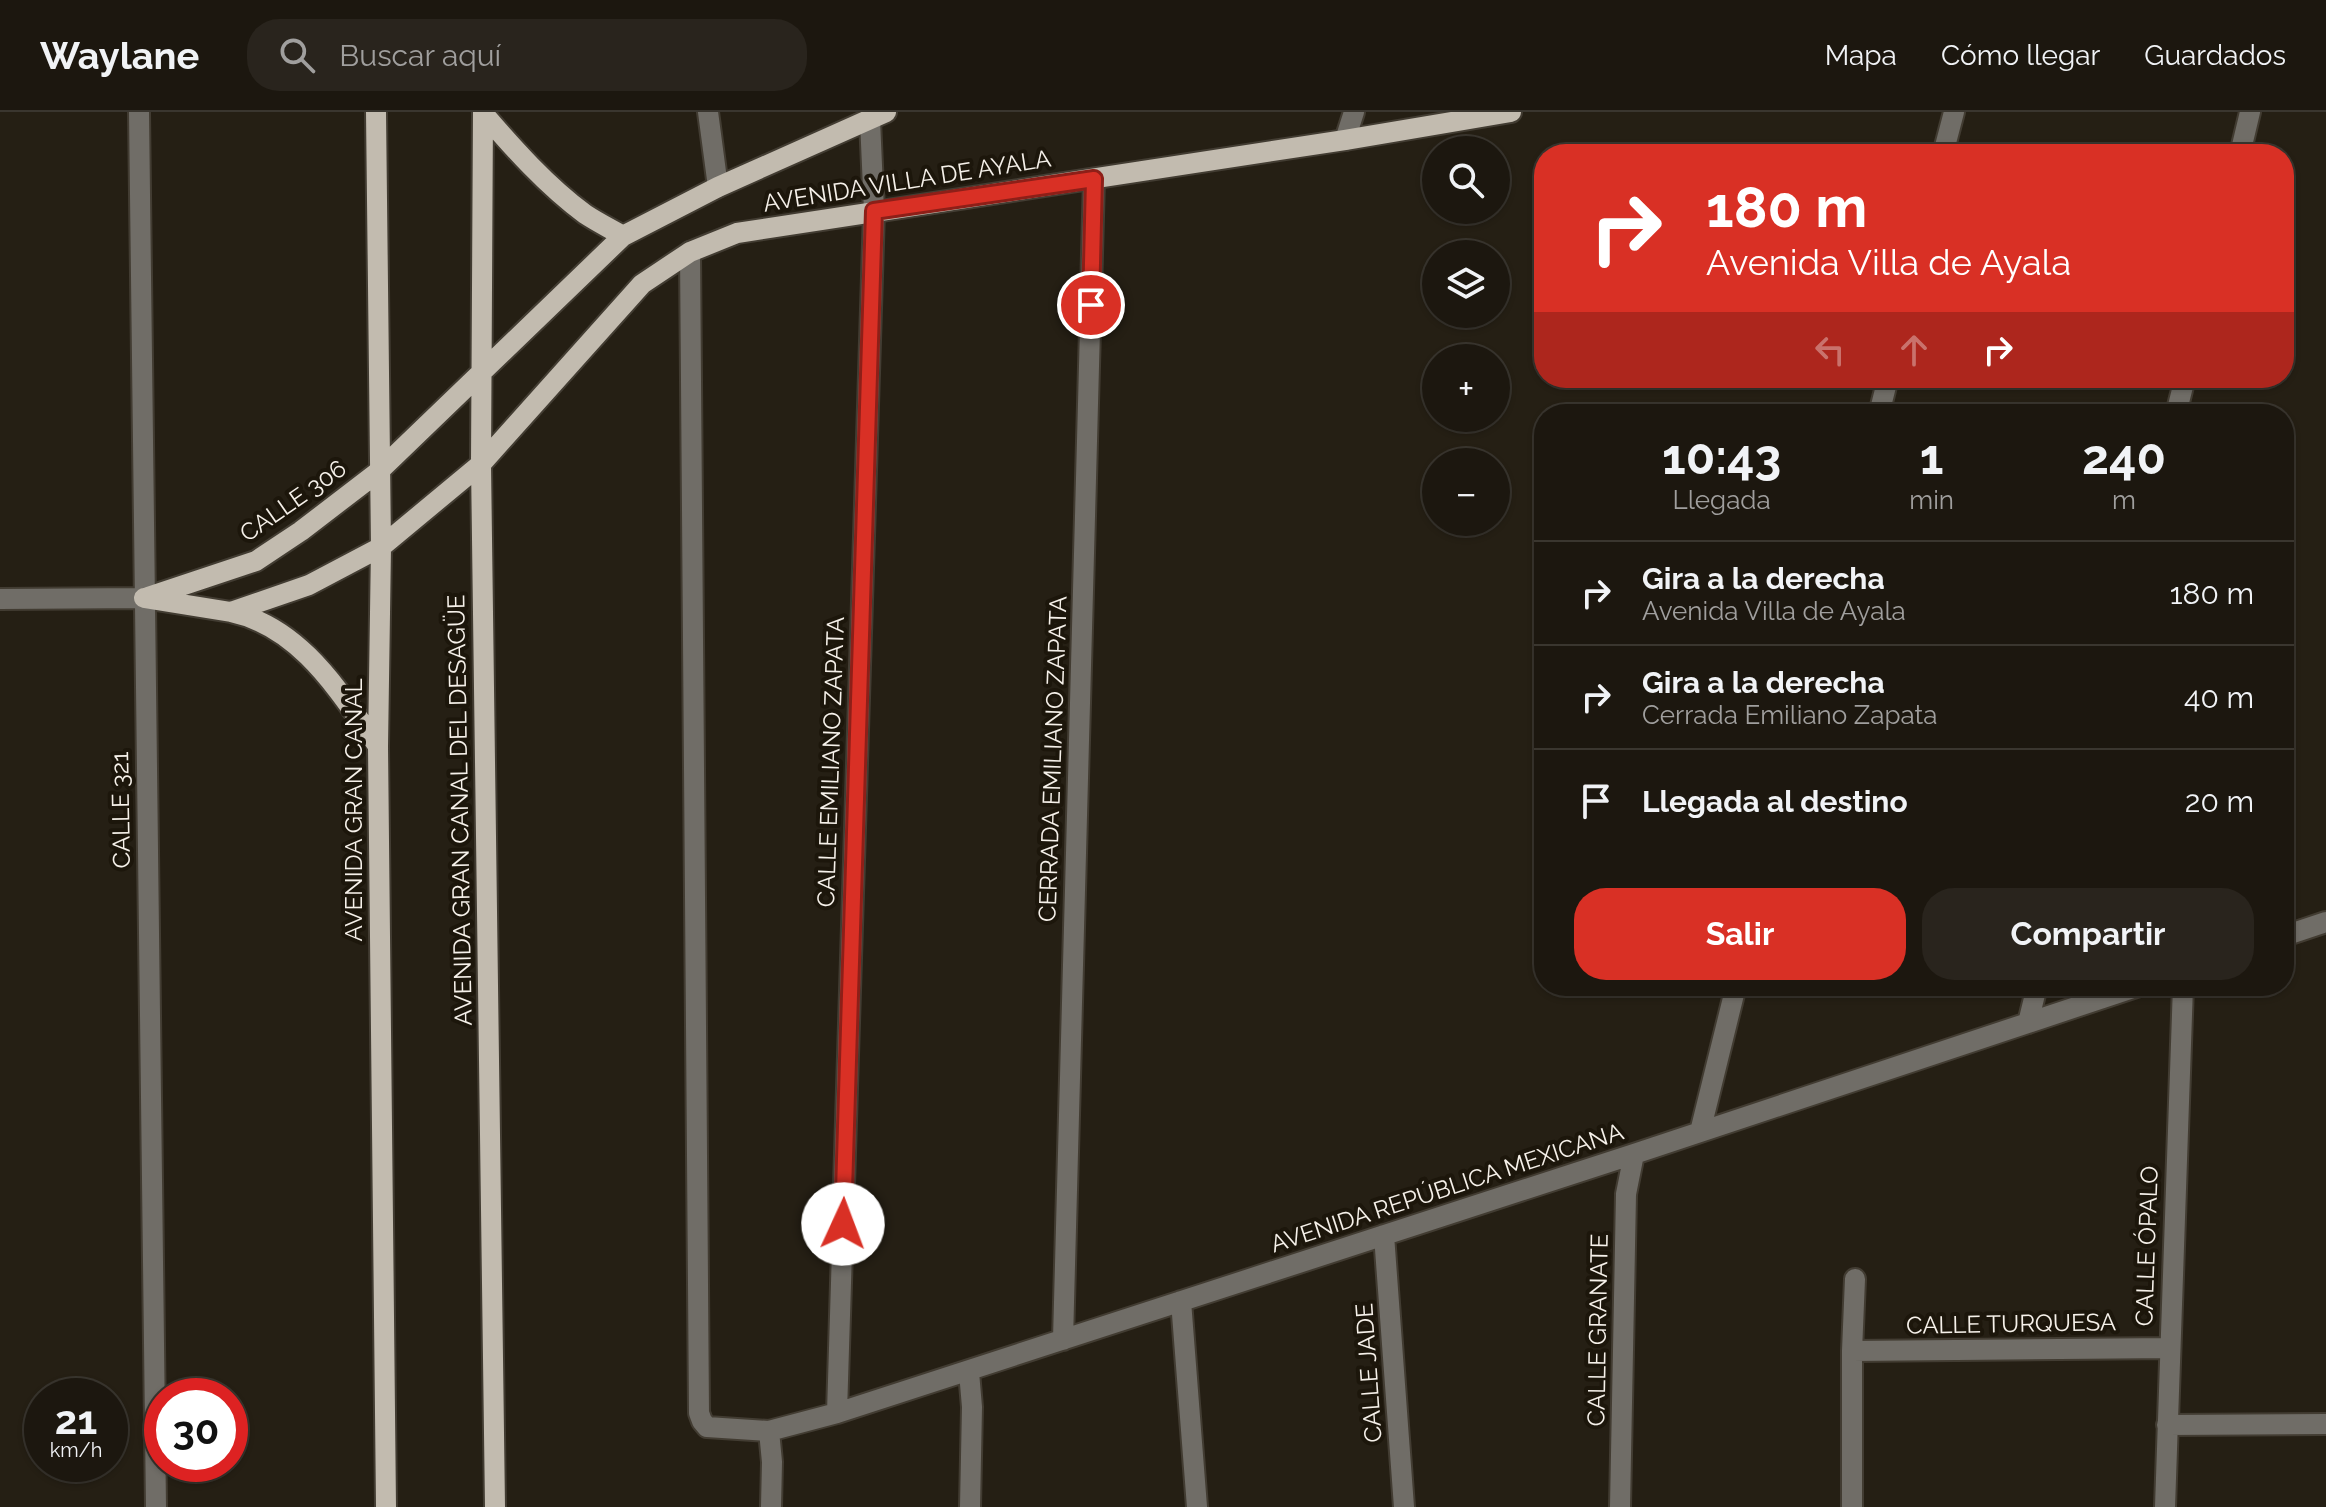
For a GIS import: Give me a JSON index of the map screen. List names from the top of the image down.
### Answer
{
  "streets": {
    "main road": [
      "AVENIDA VILLA DE AYALA",
      "CALLE 306",
      "AVENIDA GRAN CANAL",
      "AVENIDA GRAN CANAL DEL DESAGÜE"
    ],
    "street": [
      "CERRADA EMILIANO ZAPATA",
      "CALLE EMILIANO ZAPATA",
      "CALLE 321",
      "AVENIDA REPÚBLICA MEXICANA",
      "CALLE ÓPALO",
      "CALLE TURQUESA",
      "CALLE GRANATE",
      "CALLE JADE"
    ]
  },
  "crossings": [
    ["AVENIDA VILLA DE AYALA", "CALLE 306"],
    ["AVENIDA VILLA DE AYALA", "CERRADA EMILIANO ZAPATA"],
    ["AVENIDA VILLA DE AYALA", "CALLE EMILIANO ZAPATA"],
    ["AVENIDA VILLA DE AYALA", "AVENIDA GRAN CANAL"],
    ["AVENIDA VILLA DE AYALA", "AVENIDA GRAN CANAL DEL DESAGÜE"],
    ["AVENIDA VILLA DE AYALA", "AVENIDA REPÚBLICA MEXICANA"],
    ["CALLE 306", "CALLE 321"],
    ["CALLE 306", "AVENIDA GRAN CANAL"],
    ["CERRADA EMILIANO ZAPATA", "AVENIDA REPÚBLICA MEXICANA"],
    ["CALLE EMILIANO ZAPATA", "AVENIDA REPÚBLICA MEXICANA"],
    ["AVENIDA REPÚBLICA MEXICANA", "CALLE GRANATE"],
    ["AVENIDA REPÚBLICA MEXICANA", "CALLE JADE"],
    ["CALLE ÓPALO", "CALLE TURQUESA"]
  ],
  "page": {
    "header": "Waylane",
    "search": "Buscar aquí",
    "nav": ["Mapa", "Cómo llegar", "Guardados"],
    "map_buttons": ["+", "−"],
    "turn": ["180 m", "Avenida Villa de Ayala"],
    "eta": [
      "10:43",
      "Llegada",
      "1",
      "min",
      "240",
      "m"
    ],
    "list": [
      {
        "name": "Gira a la derecha",
        "note": "Avenida Villa de Ayala",
        "value": "180 m"
      },
      {
        "name": "Gira a la derecha",
        "note": "Cerrada Emiliano Zapata",
        "value": "40 m"
      },
      {
        "name": "Llegada al destino",
        "value": "20 m"
      }
    ],
    "buttons": ["Salir", "Compartir"],
    "speed": "21 km/h",
    "limit": "30"
  }
}
